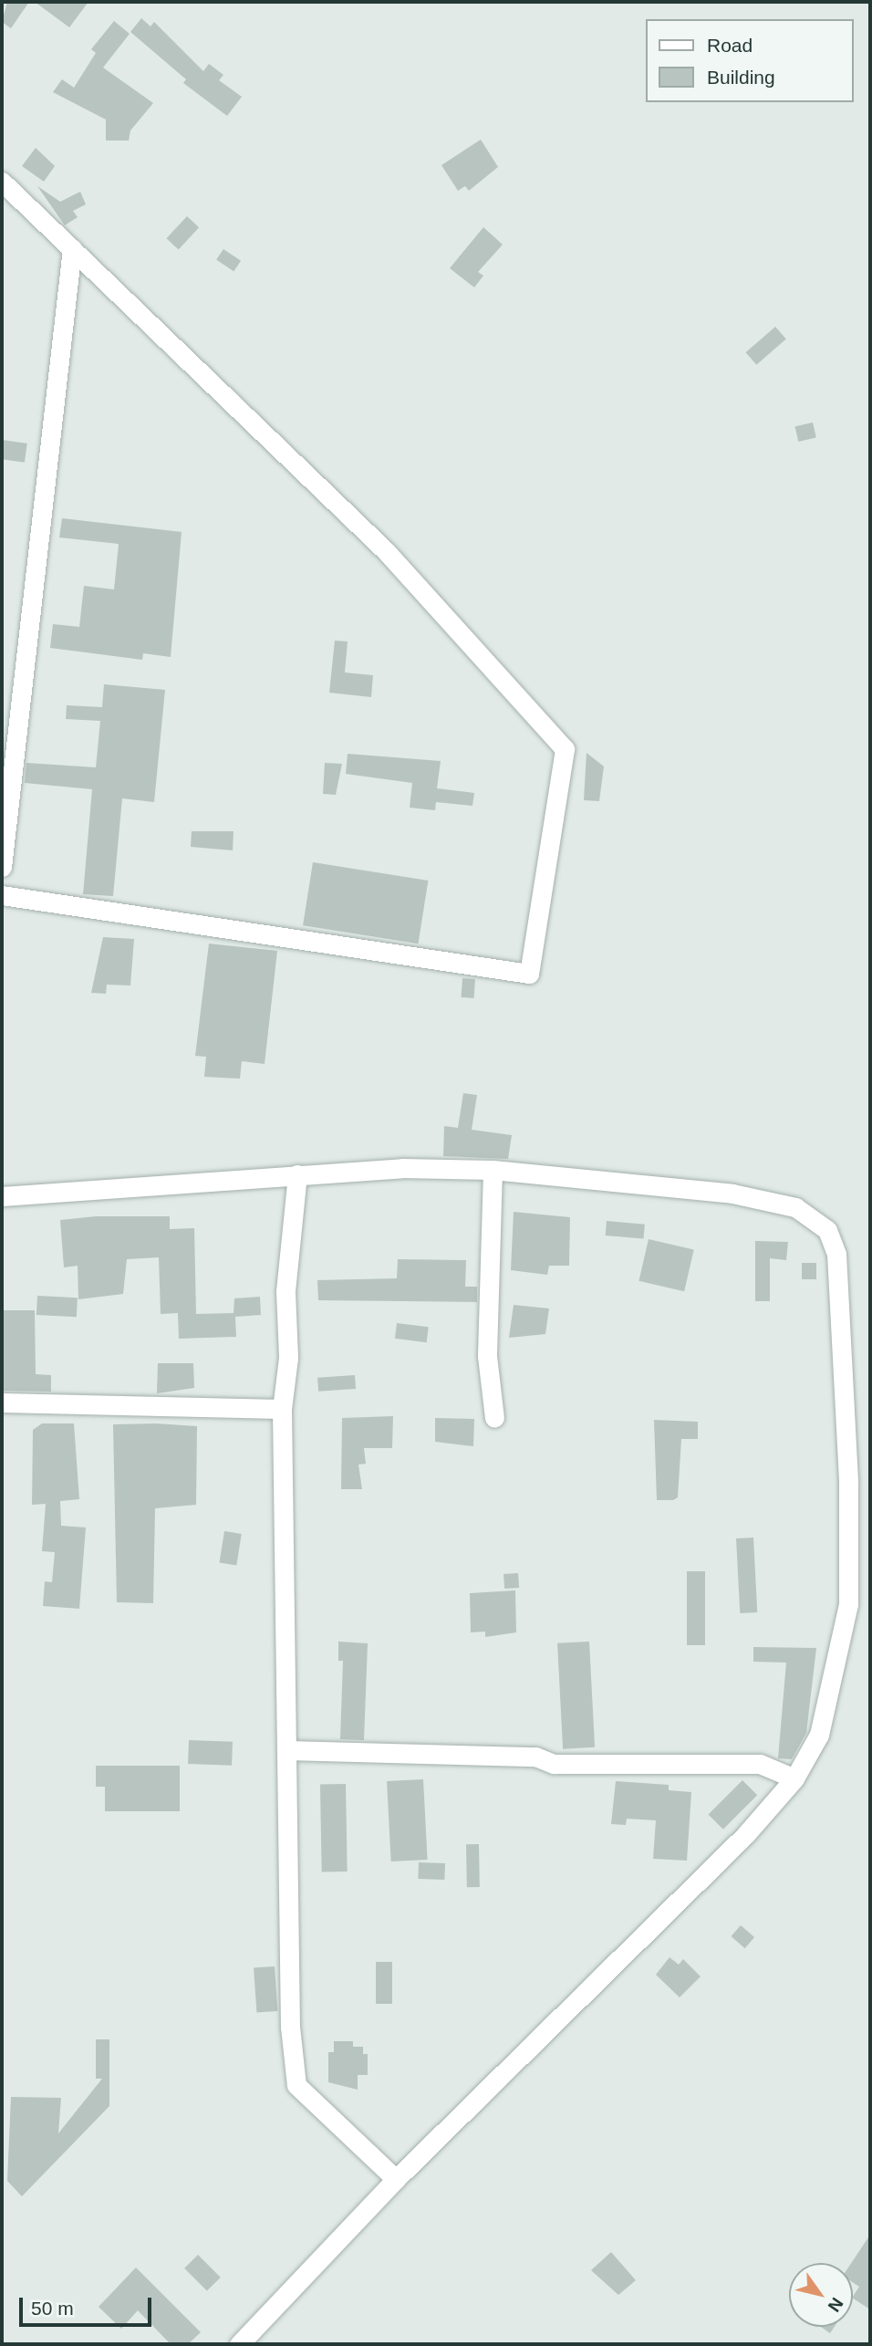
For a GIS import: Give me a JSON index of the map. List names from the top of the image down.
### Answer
{
  "legend": ["Road", "Building"],
  "scale_bar": "50 m",
  "north": "bottom right"
}
